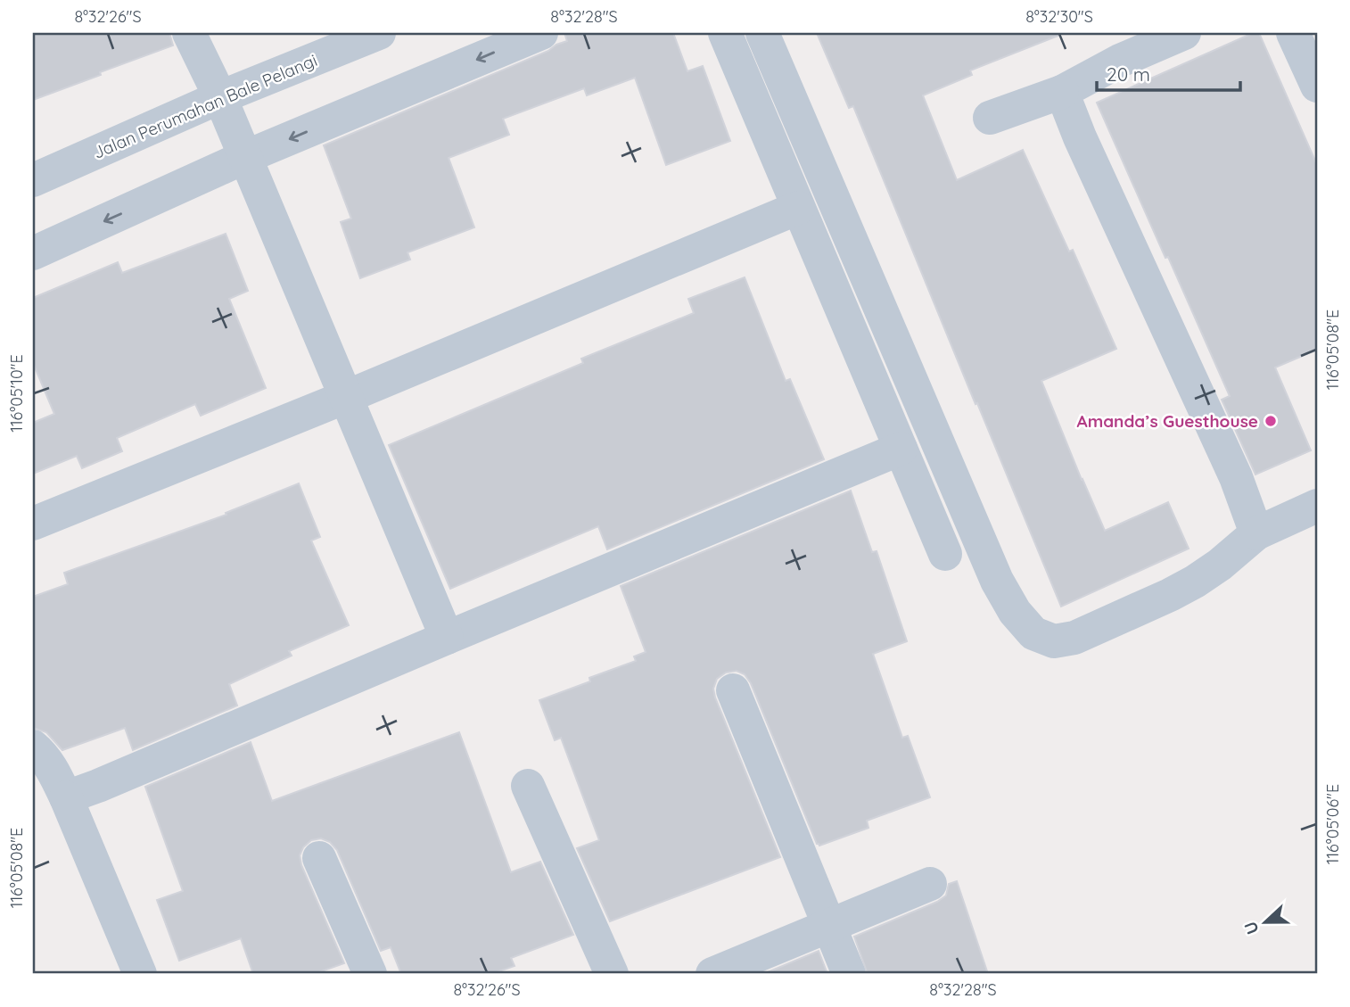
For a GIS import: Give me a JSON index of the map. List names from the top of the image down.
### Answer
{
  "streets": {
    "street": ["Jalan Perumahan Bale Pelangi"]
  },
  "places": ["Amanda’s Guesthouse"],
  "scale_bar": "20 m",
  "north": "left",
  "coordinates": [
    "8°32'26\"S",
    "8°32'28\"S",
    "8°32'30\"S",
    "116°05'08\"E",
    "116°05'10\"E",
    "116°05'06\"E"
  ]
}
